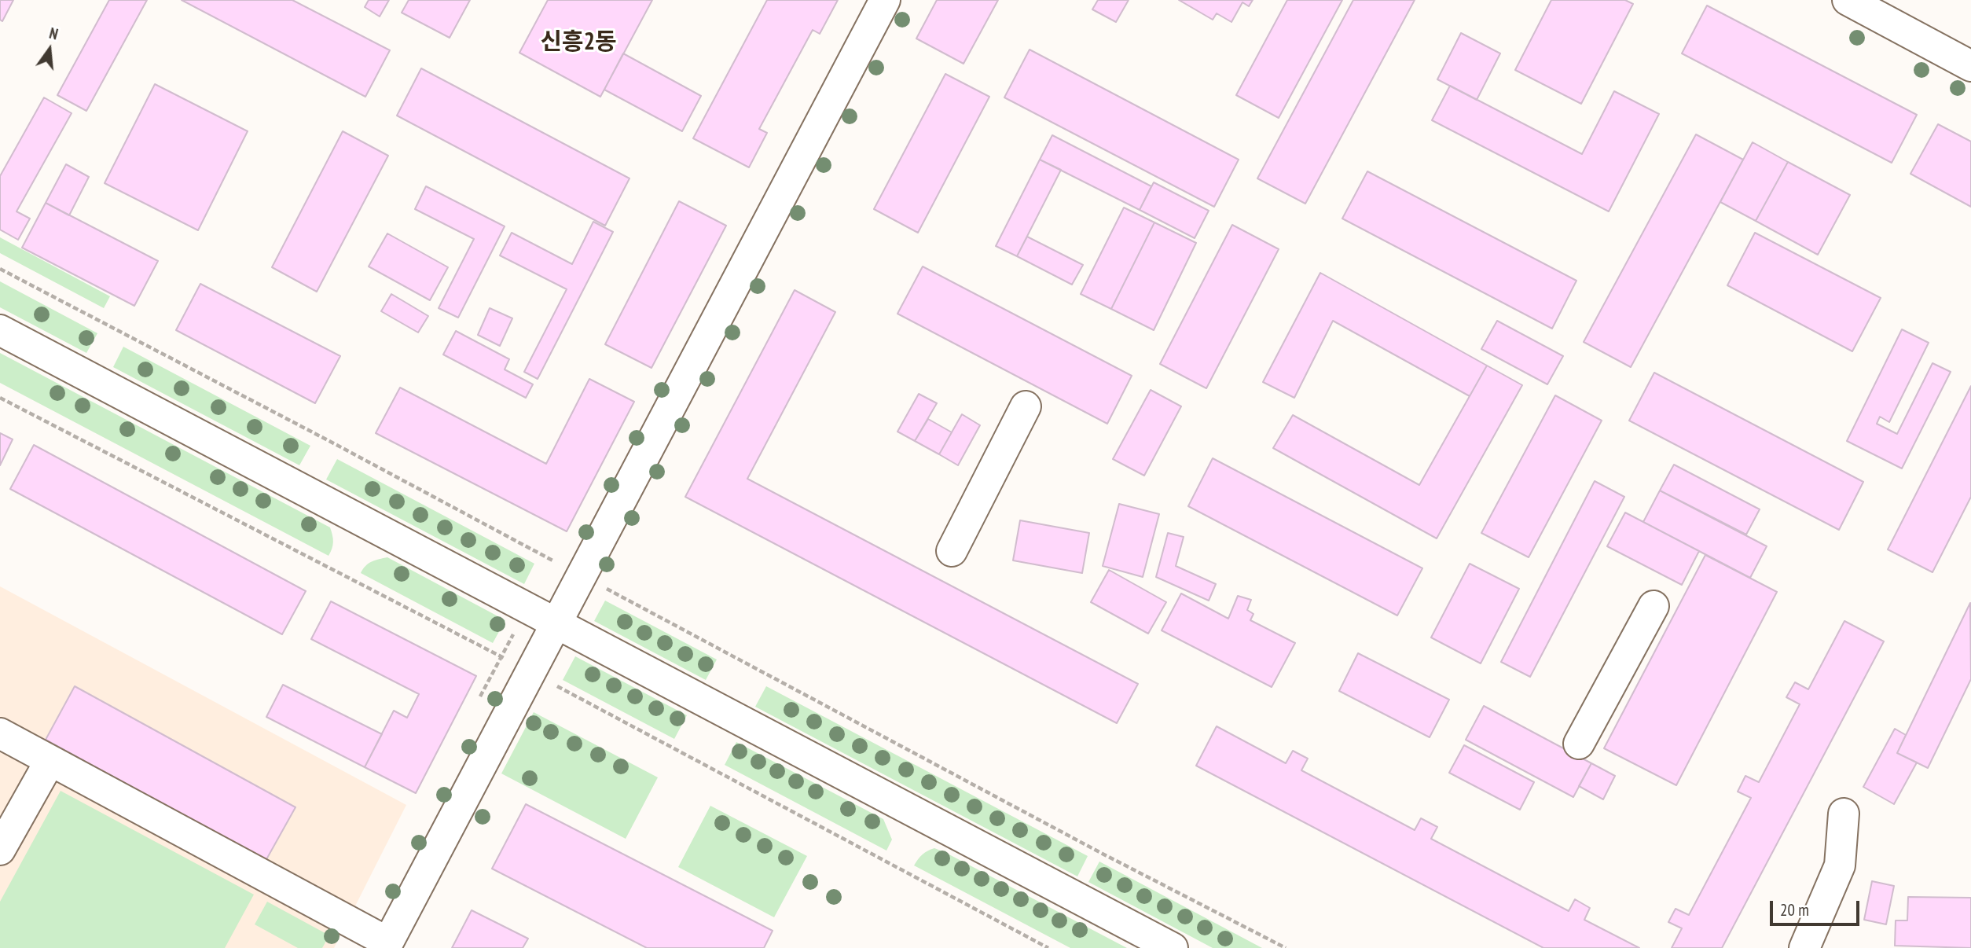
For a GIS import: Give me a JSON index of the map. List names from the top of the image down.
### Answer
{
  "districts": ["신흥2동"],
  "scale_bar": "20 m",
  "north": "top"
}
